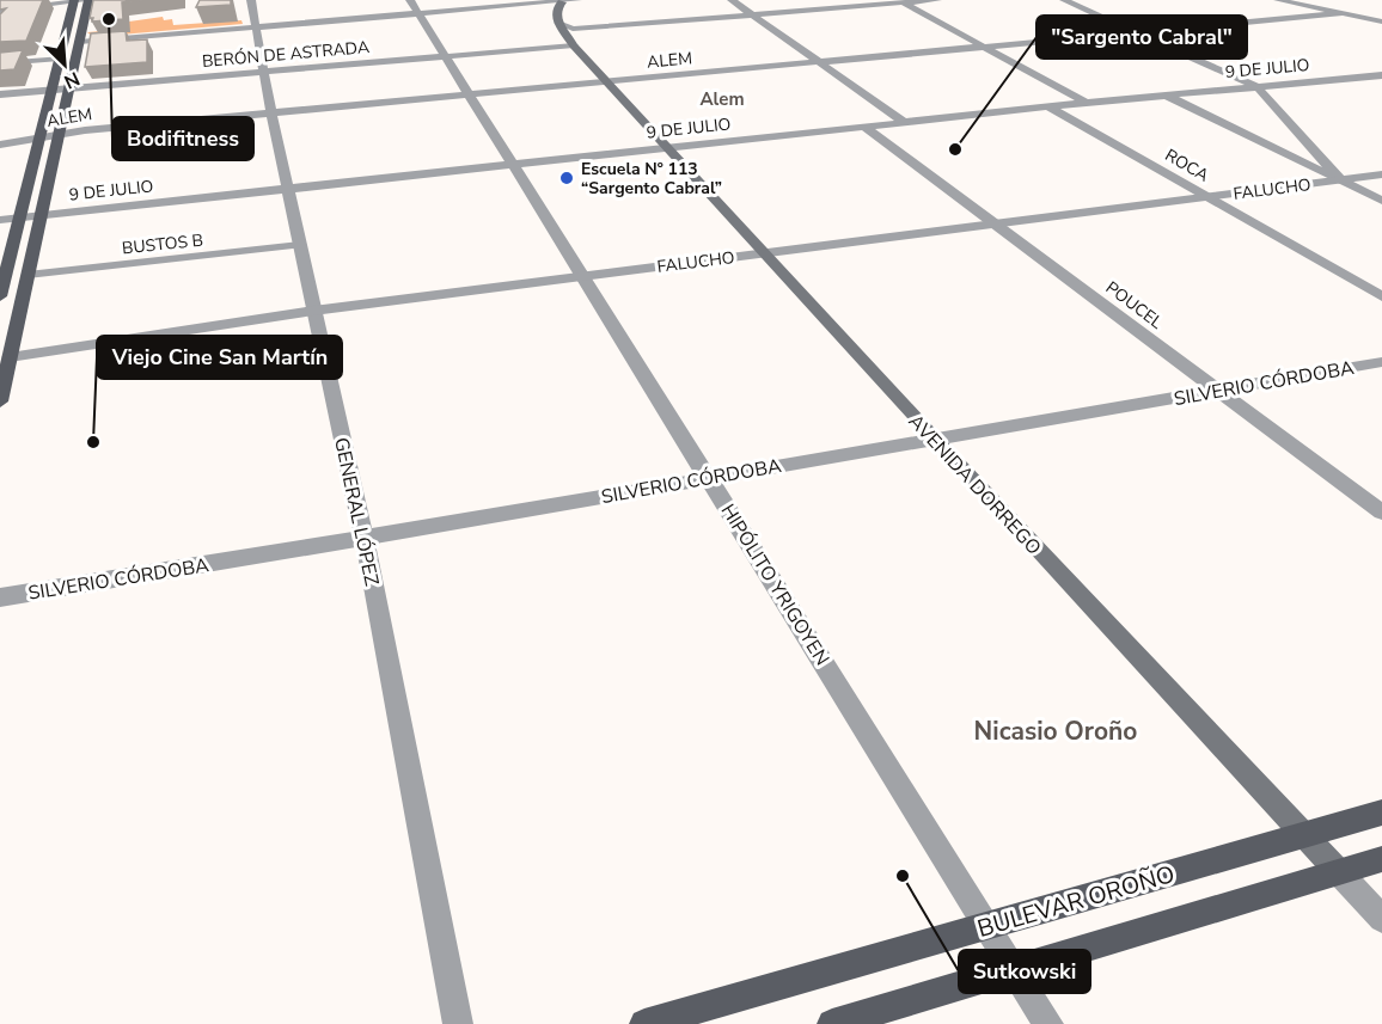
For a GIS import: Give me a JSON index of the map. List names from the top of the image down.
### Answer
{
  "streets": {
    "main road": ["AVENIDA DORREGO", "BULEVAR OROÑO"],
    "street": [
      "BERÓN DE ASTRADA",
      "ALEM",
      "9 DE JULIO",
      "ROCA",
      "FALUCHO",
      "POUCEL",
      "SILVERIO CÓRDOBA",
      "GENERAL LÓPEZ",
      "HIPÓLITO YRIGOYEN"
    ],
    "lane": ["BUSTOS B"]
  },
  "crossings": [
    ["BERÓN DE ASTRADA", "AVENIDA DORREGO"],
    ["BERÓN DE ASTRADA", "GENERAL LÓPEZ"],
    ["BERÓN DE ASTRADA", "HIPÓLITO YRIGOYEN"],
    ["ALEM", "AVENIDA DORREGO"],
    ["ALEM", "GENERAL LÓPEZ"],
    ["ALEM", "HIPÓLITO YRIGOYEN"],
    ["9 DE JULIO", "ROCA"],
    ["9 DE JULIO", "POUCEL"],
    ["9 DE JULIO", "AVENIDA DORREGO"],
    ["9 DE JULIO", "GENERAL LÓPEZ"],
    ["9 DE JULIO", "HIPÓLITO YRIGOYEN"],
    ["ROCA", "FALUCHO"],
    ["FALUCHO", "POUCEL"],
    ["FALUCHO", "AVENIDA DORREGO"],
    ["FALUCHO", "GENERAL LÓPEZ"],
    ["FALUCHO", "HIPÓLITO YRIGOYEN"],
    ["BUSTOS B", "GENERAL LÓPEZ"],
    ["POUCEL", "SILVERIO CÓRDOBA"],
    ["SILVERIO CÓRDOBA", "AVENIDA DORREGO"],
    ["SILVERIO CÓRDOBA", "GENERAL LÓPEZ"],
    ["SILVERIO CÓRDOBA", "HIPÓLITO YRIGOYEN"],
    ["AVENIDA DORREGO", "BULEVAR OROÑO"],
    ["HIPÓLITO YRIGOYEN", "BULEVAR OROÑO"]
  ],
  "districts": ["Alem", "Nicasio Oroño"],
  "places": [
    "Bodifitness",
    "\"Sargento Cabral\"",
    "Escuela Nº 113 “Sargento Cabral”",
    "Viejo Cine San Martín",
    "Sutkowski"
  ],
  "north": "bottom right"
}
